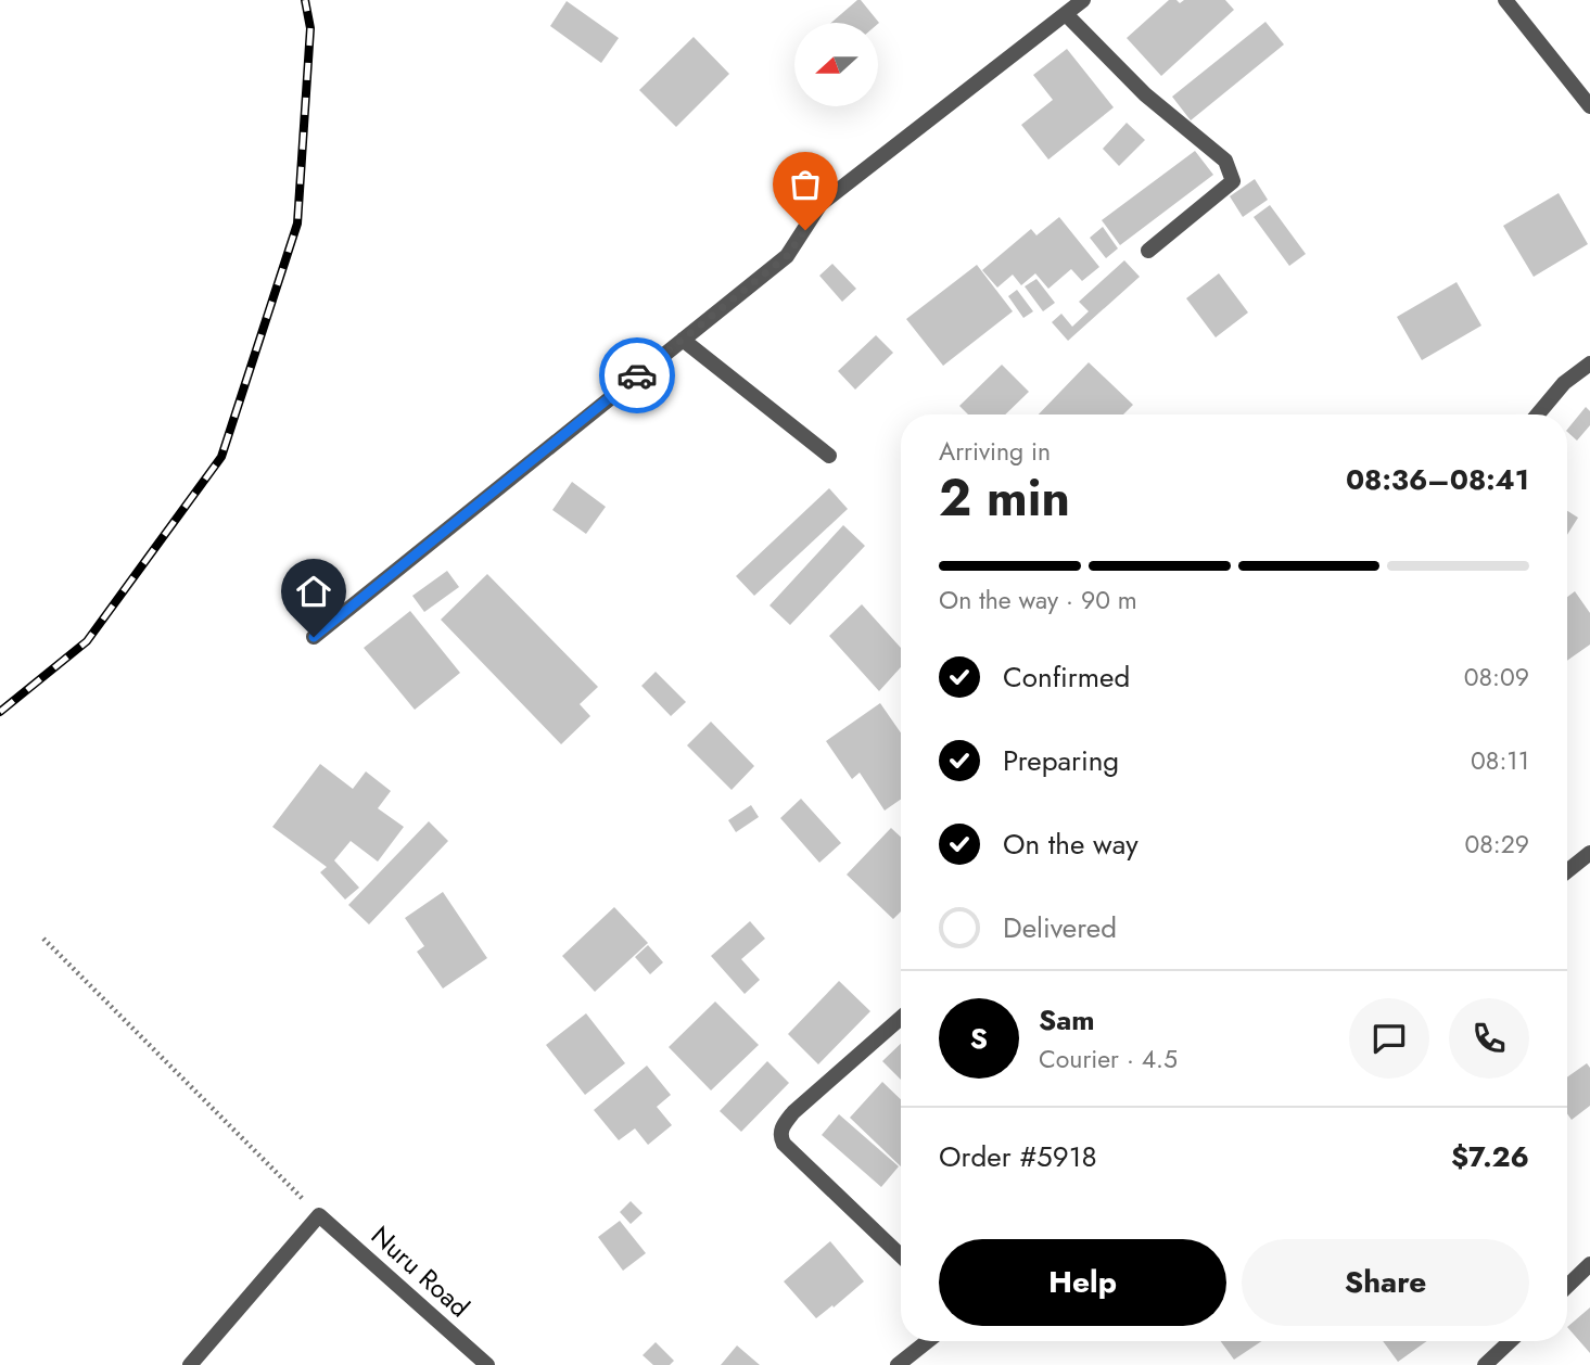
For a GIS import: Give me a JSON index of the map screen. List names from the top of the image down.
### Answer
{
  "streets": {
    "street": ["Nuru Road"]
  },
  "north": "left",
  "page": {
    "heading": ["2 min", "Arriving in", "08:36–08:41"],
    "panel": [
      "Sam",
      "Courier · 4.5",
      "Order #5918",
      "$7.26"
    ],
    "bar": "On the way · 90 m",
    "list": [
      ["Confirmed", "08:09"],
      ["Preparing", "08:11"],
      ["On the way", "08:29"],
      "Delivered"
    ],
    "round": "S",
    "buttons": ["Help", "Share"]
  }
}
